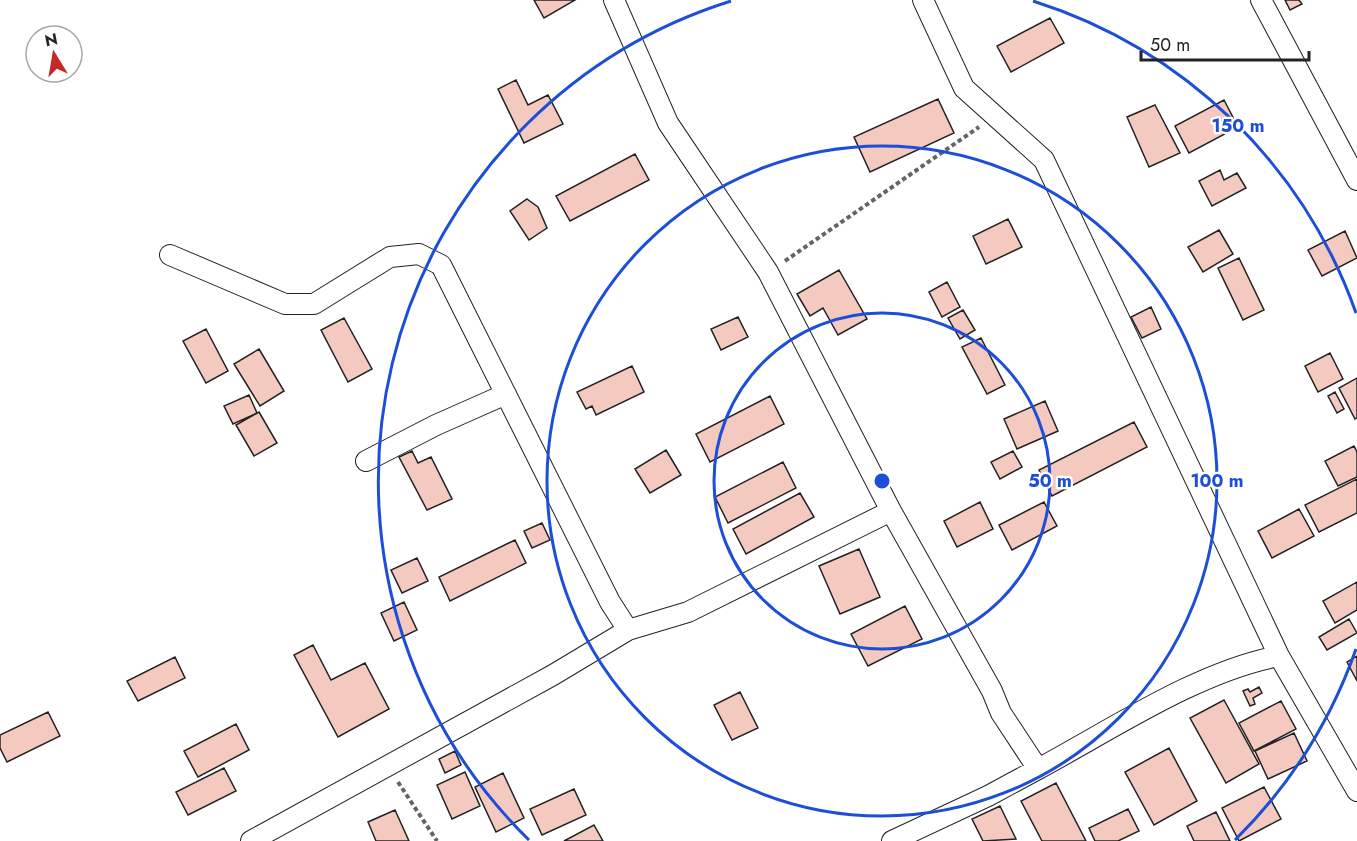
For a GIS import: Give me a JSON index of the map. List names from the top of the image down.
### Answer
{
  "scale_bar": "50 m",
  "north": "top",
  "rings": ["150 m", "50 m", "100 m"]
}
